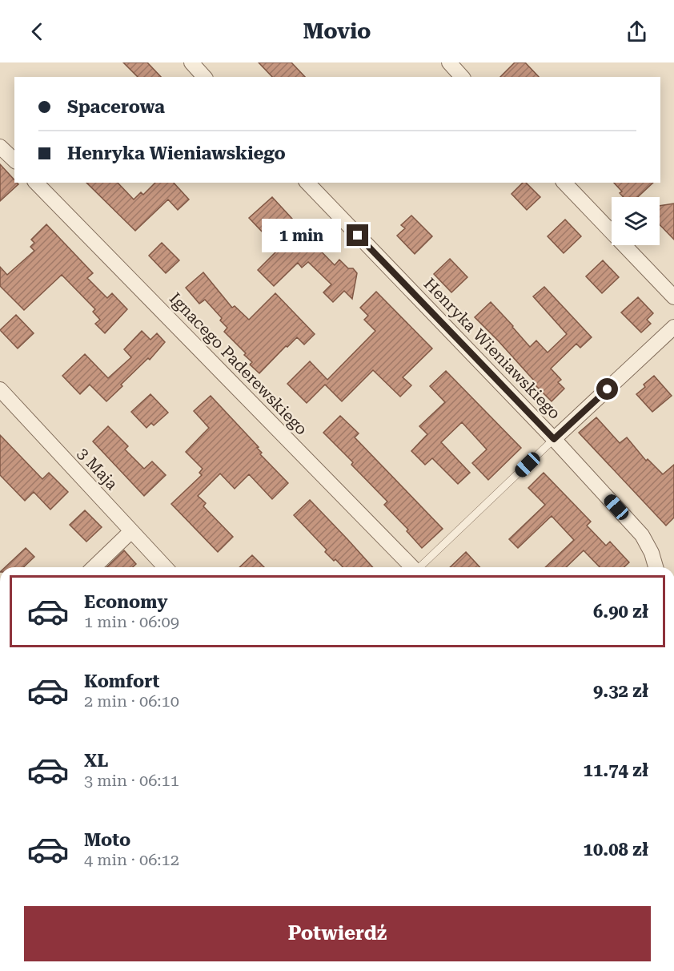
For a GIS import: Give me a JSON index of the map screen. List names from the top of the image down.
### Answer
{
  "streets": {
    "street": ["Henryka Wieniawskiego", "Ignacego Paderewskiego", "3 Maja"]
  },
  "page": {
    "header": "Movio",
    "banner": ["Spacerowa", "Henryka Wieniawskiego"],
    "bubble": "1 min",
    "list": [
      {
        "name": "Economy",
        "note": "1 min · 06:09",
        "value": "6.90 zł"
      },
      {
        "name": "Komfort",
        "note": "2 min · 06:10",
        "value": "9.32 zł"
      },
      {
        "name": "XL",
        "note": "3 min · 06:11",
        "value": "11.74 zł"
      },
      {
        "name": "Moto",
        "note": "4 min · 06:12",
        "value": "10.08 zł"
      }
    ],
    "buttons": "Potwierdź"
  }
}
